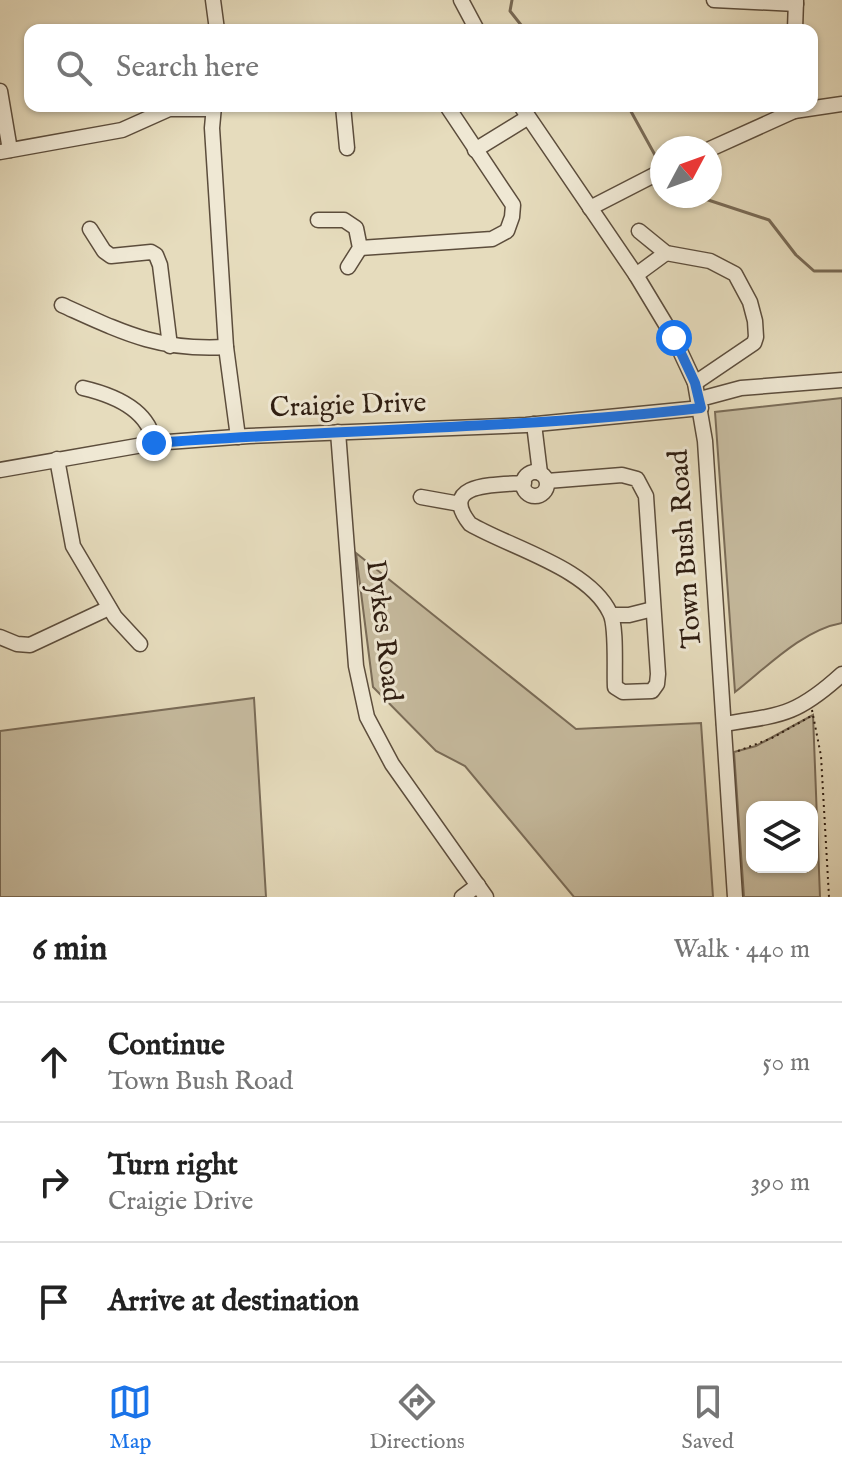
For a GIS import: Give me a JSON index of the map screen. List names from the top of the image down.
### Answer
{
  "streets": {
    "street": ["Craigie Drive", "Town Bush Road", "Dykes Road"]
  },
  "crossings": [
    ["Craigie Drive", "Town Bush Road"],
    ["Craigie Drive", "Dykes Road"]
  ],
  "north": "top right",
  "page": {
    "search": "Search here",
    "heading": ["6 min", "Walk · 440 m"],
    "list": [
      ["Continue", "Town Bush Road", "50 m"],
      ["Turn right", "Craigie Drive", "390 m"],
      "Arrive at destination"
    ],
    "nav": ["Map", "Directions", "Saved"]
  }
}
